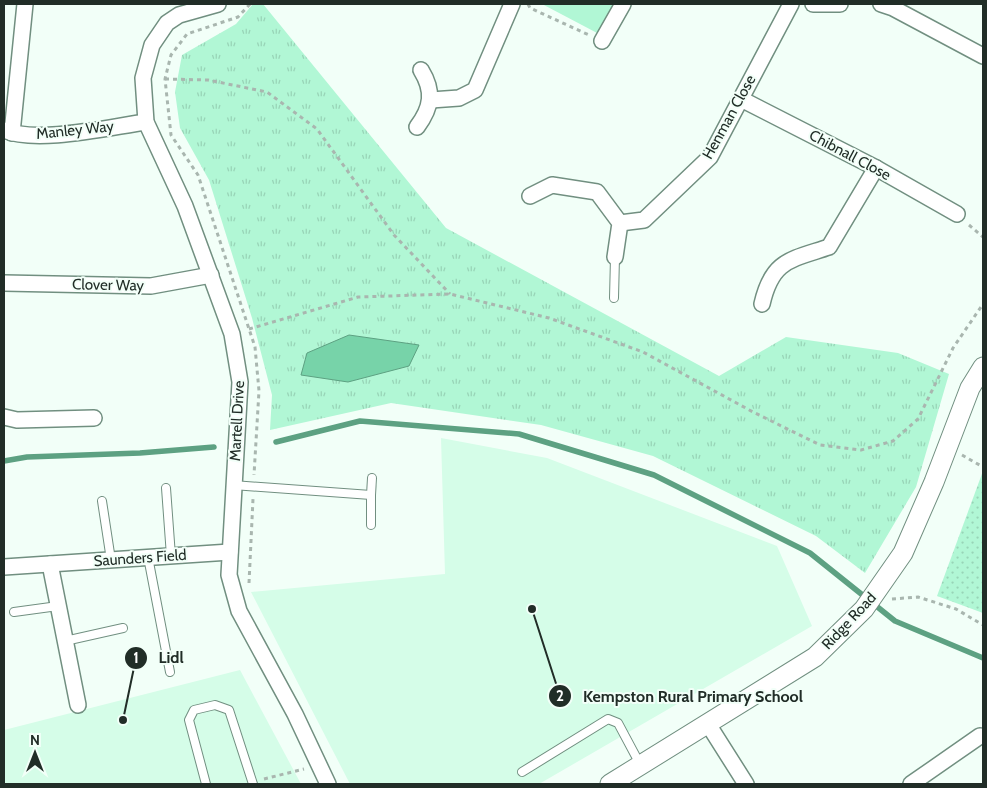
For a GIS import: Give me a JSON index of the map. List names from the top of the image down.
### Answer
{
  "streets": {
    "street": [
      "Henman Close",
      "Manley Way",
      "Chibnall Close",
      "Clover Way",
      "Martell Drive",
      "Saunders Field",
      "Ridge Road"
    ]
  },
  "crossings": [
    ["Henman Close", "Chibnall Close"],
    ["Manley Way", "Martell Drive"],
    ["Clover Way", "Martell Drive"],
    ["Martell Drive", "Saunders Field"]
  ],
  "places": ["Kempston Rural Primary School", "Lidl"],
  "north": "top"
}
